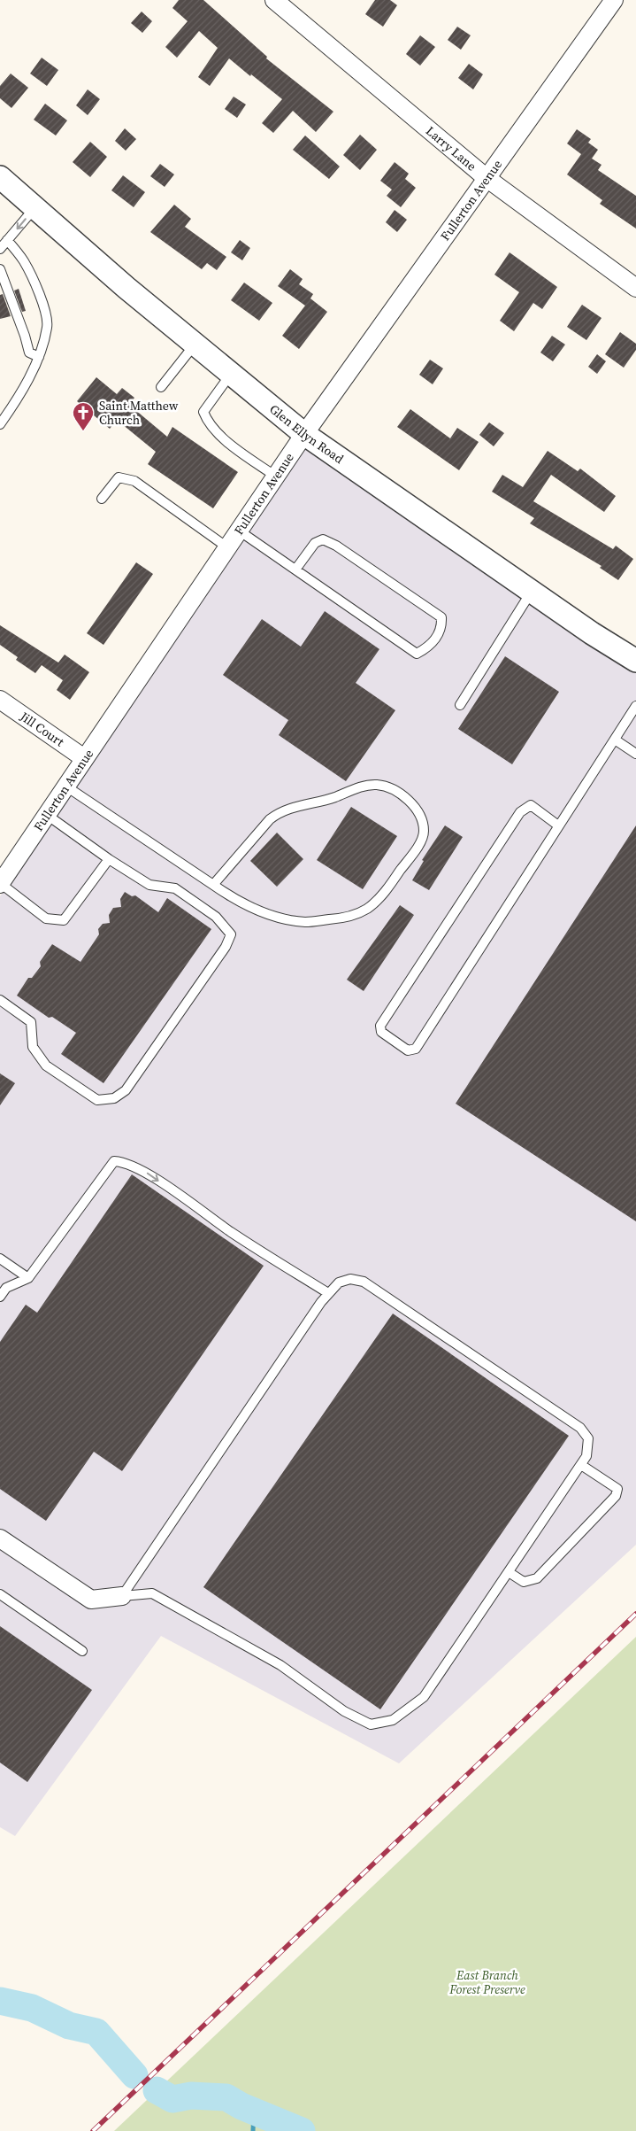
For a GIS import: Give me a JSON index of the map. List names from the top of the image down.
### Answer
{
  "streets": {
    "street": [
      "Larry Lane",
      "Fullerton Avenue",
      "Glen Ellyn Road",
      "Jill Court"
    ]
  },
  "crossings": [
    ["Larry Lane", "Fullerton Avenue"],
    ["Fullerton Avenue", "Glen Ellyn Road"],
    ["Fullerton Avenue", "Jill Court"]
  ],
  "parks": ["East Branch Forest Preserve"],
  "places": {
    "church": ["Saint Matthew Church"]
  }
}
